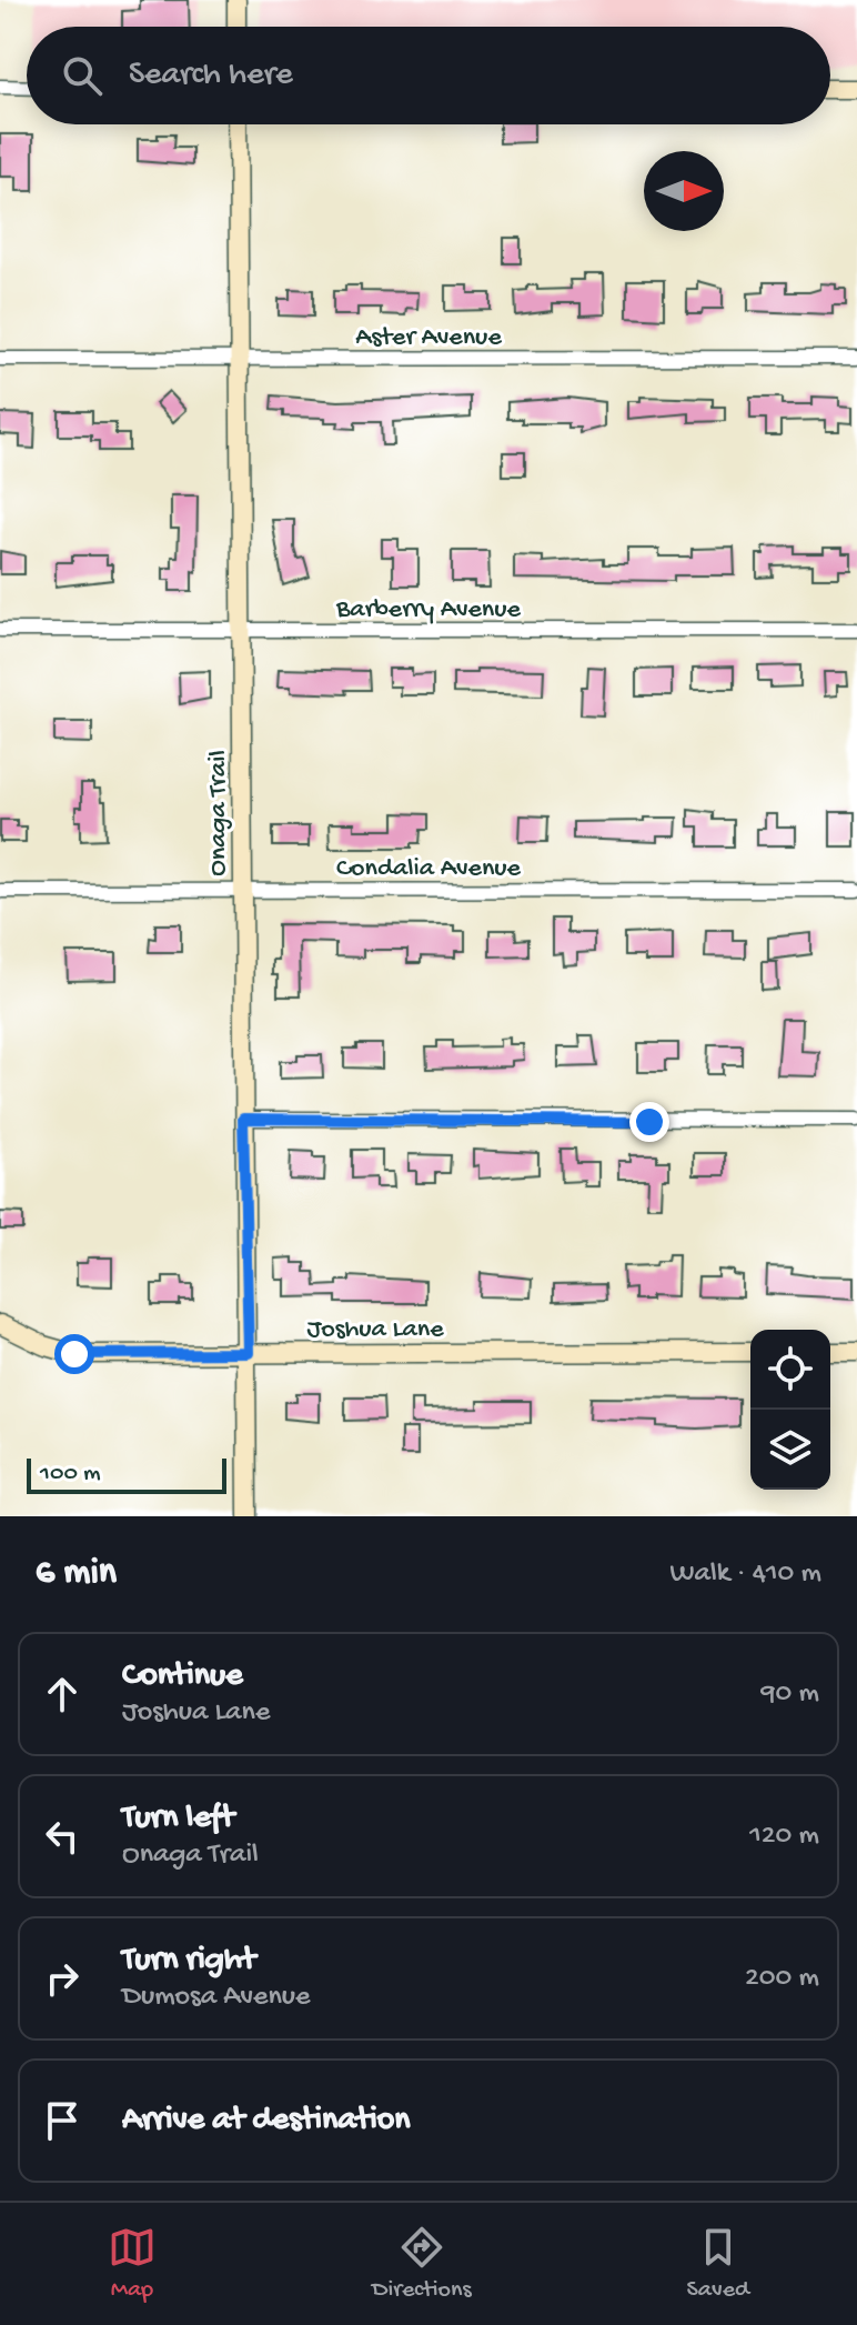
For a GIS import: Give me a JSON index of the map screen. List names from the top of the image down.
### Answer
{
  "streets": {
    "street": [
      "Aster Avenue",
      "Barberry Avenue",
      "Onaga Trail",
      "Condalia Avenue",
      "Joshua Lane"
    ]
  },
  "crossings": [
    ["Aster Avenue", "Onaga Trail"],
    ["Barberry Avenue", "Onaga Trail"],
    ["Onaga Trail", "Condalia Avenue"],
    ["Onaga Trail", "Joshua Lane"]
  ],
  "scale_bar": "100 m",
  "north": "right",
  "page": {
    "search": "Search here",
    "scale": "100 m",
    "heading": ["6 min", "Walk · 410 m"],
    "list": [
      ["Continue", "Joshua Lane", "90 m"],
      ["Turn left", "Onaga Trail", "120 m"],
      ["Turn right", "Dumosa Avenue", "200 m"],
      "Arrive at destination"
    ],
    "nav": ["Map", "Directions", "Saved"]
  }
}
